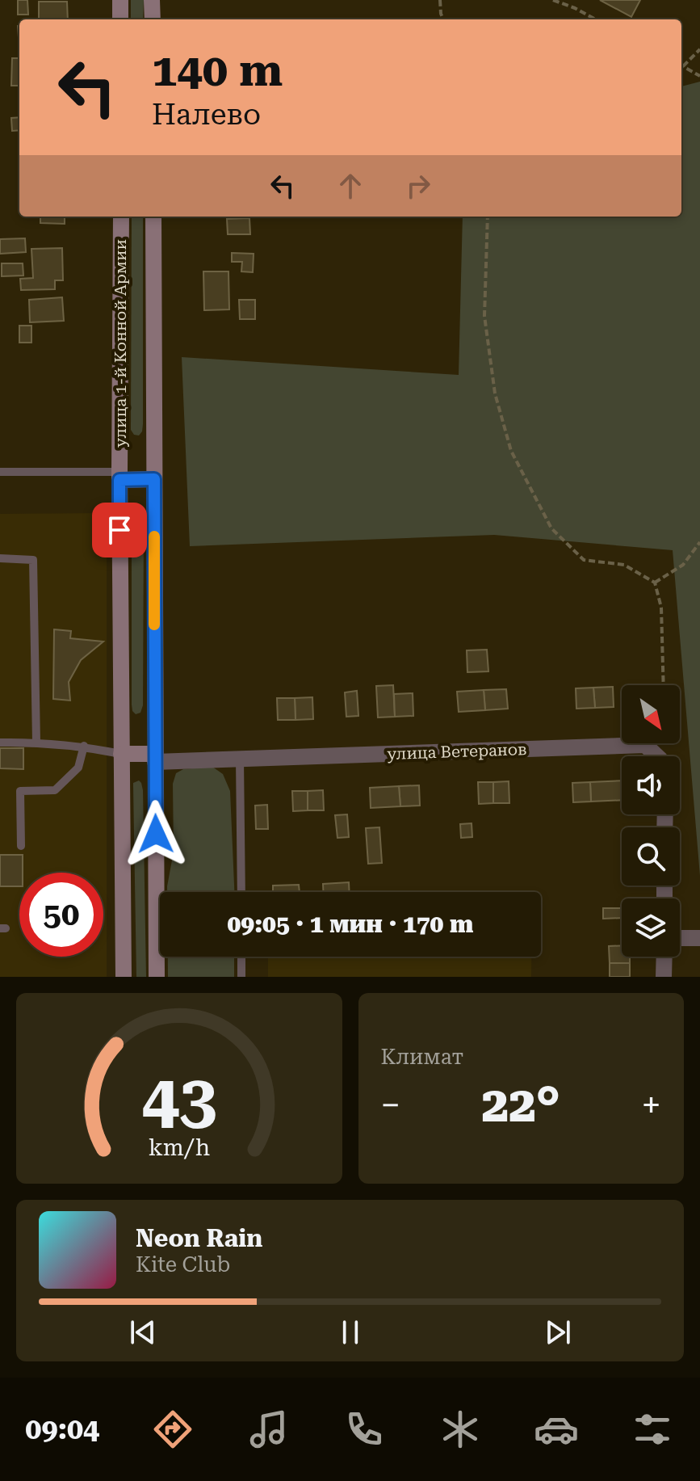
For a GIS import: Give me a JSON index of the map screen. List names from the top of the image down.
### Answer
{
  "streets": {
    "main road": ["улица 1-й Конной Армии"],
    "street": ["улица Ветеранов"]
  },
  "crossings": [
    ["улица 1-й Конной Армии", "улица Ветеранов"]
  ],
  "north": "bottom right",
  "page": {
    "turn": ["140 m", "Налево"],
    "limit": "50",
    "trip": "09:05 · 1 мин · 170 m",
    "tile": "Климат",
    "heat": ["−", "22°", "+"],
    "song": ["Neon Rain", "Kite Club"],
    "tabs": "09:04",
    "gauge": ["43", "km/h"]
  }
}
